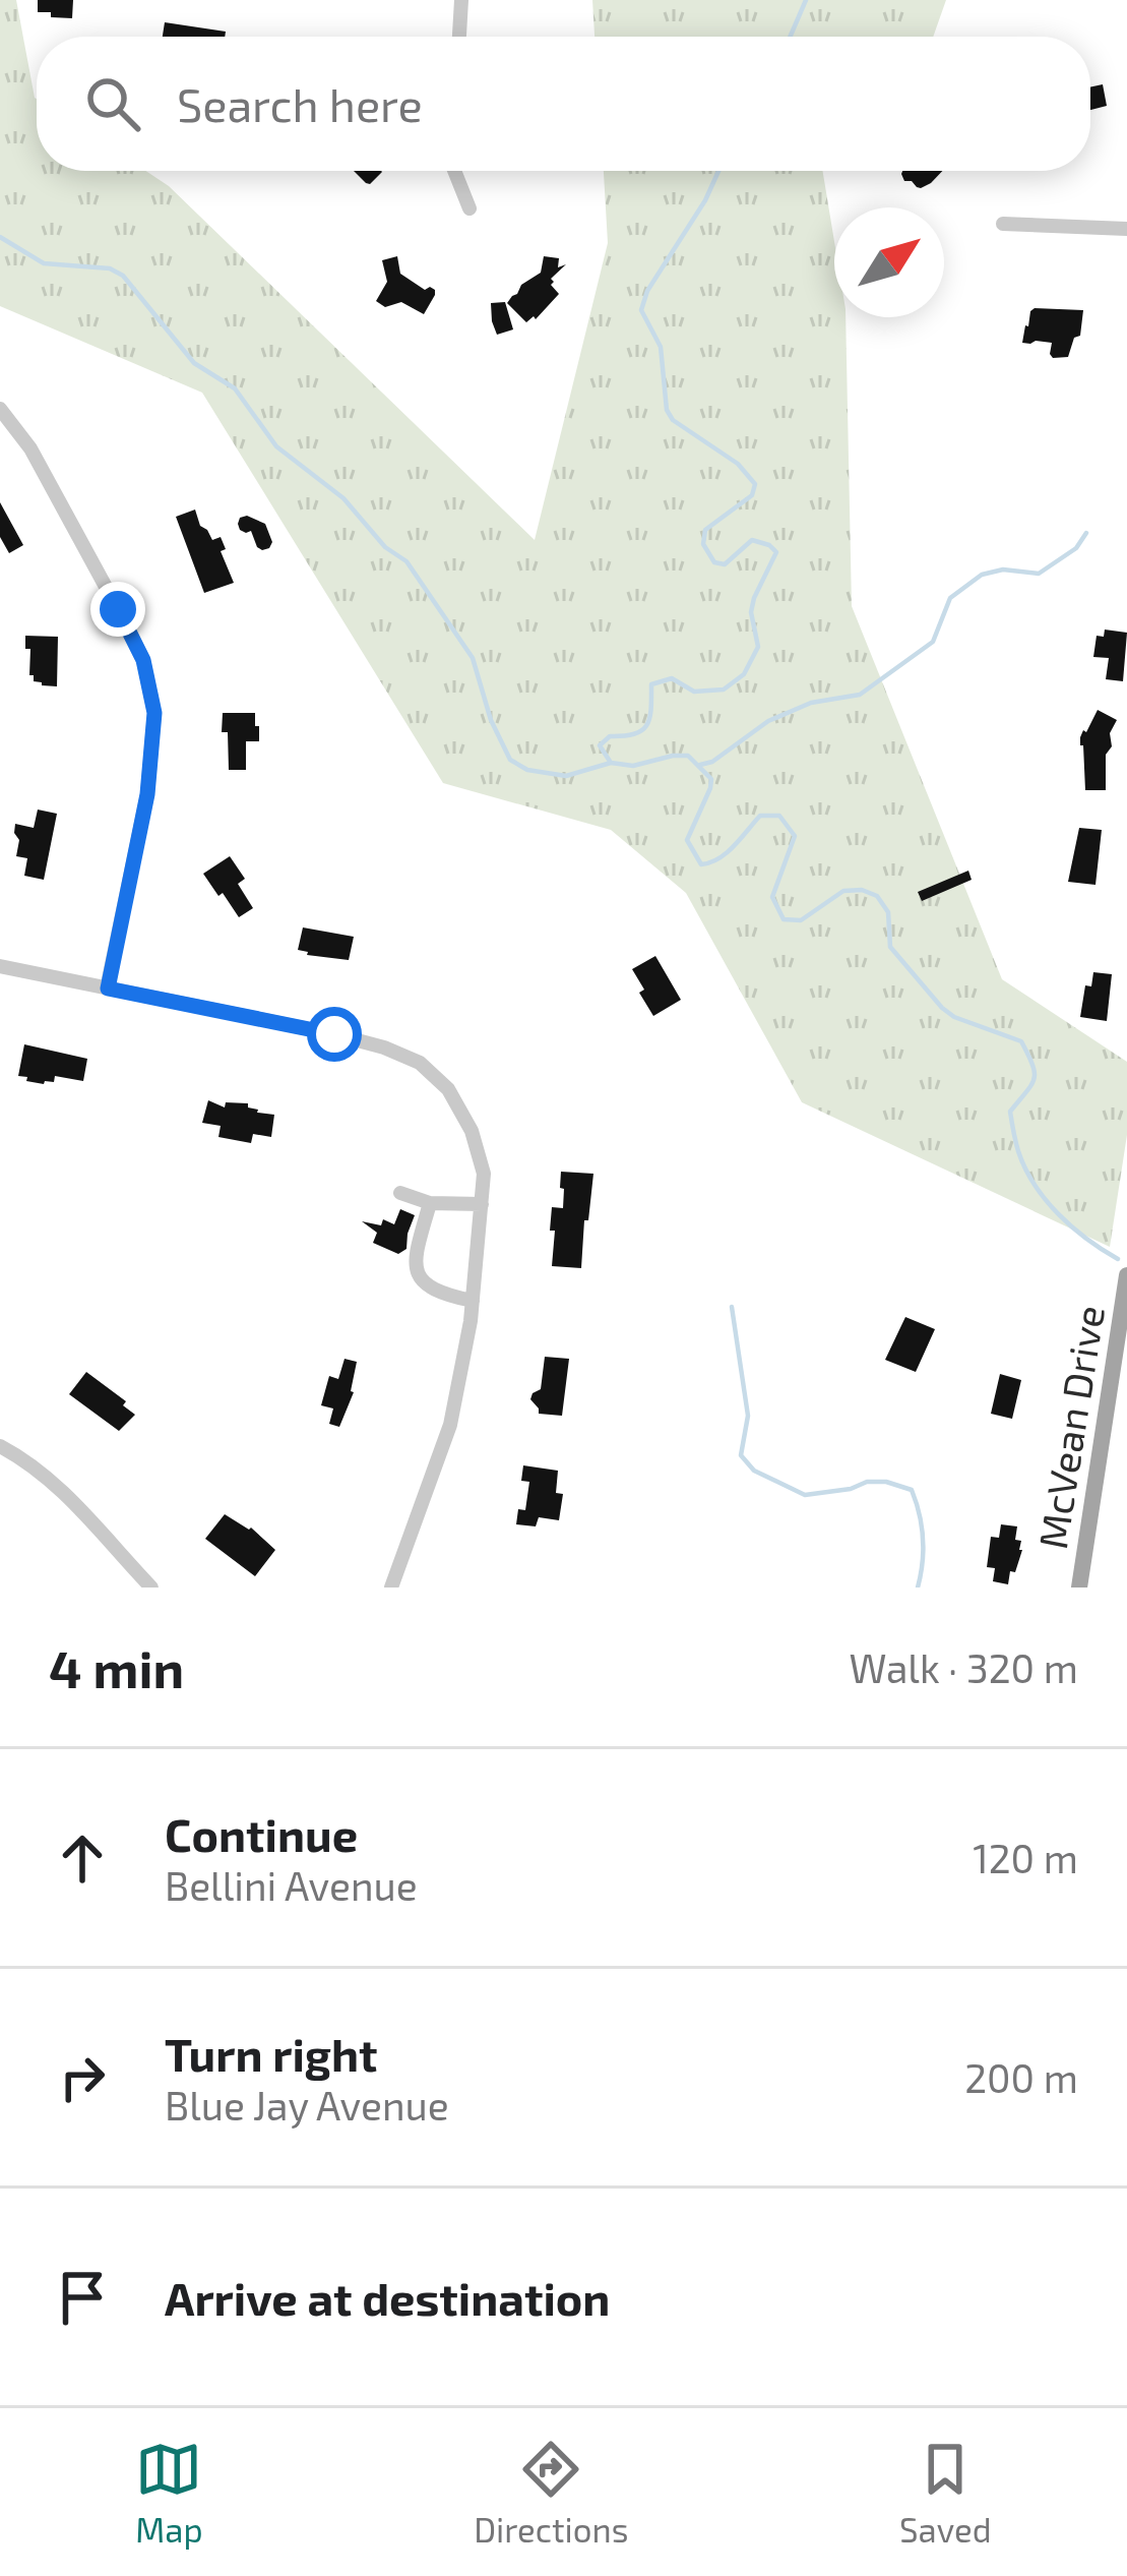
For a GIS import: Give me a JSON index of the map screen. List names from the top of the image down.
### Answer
{
  "streets": {
    "main road": ["McVean Drive"]
  },
  "north": "top right",
  "page": {
    "search": "Search here",
    "heading": ["4 min", "Walk · 320 m"],
    "list": [
      ["Continue", "Bellini Avenue", "120 m"],
      ["Turn right", "Blue Jay Avenue", "200 m"],
      "Arrive at destination"
    ],
    "nav": ["Map", "Directions", "Saved"]
  }
}
